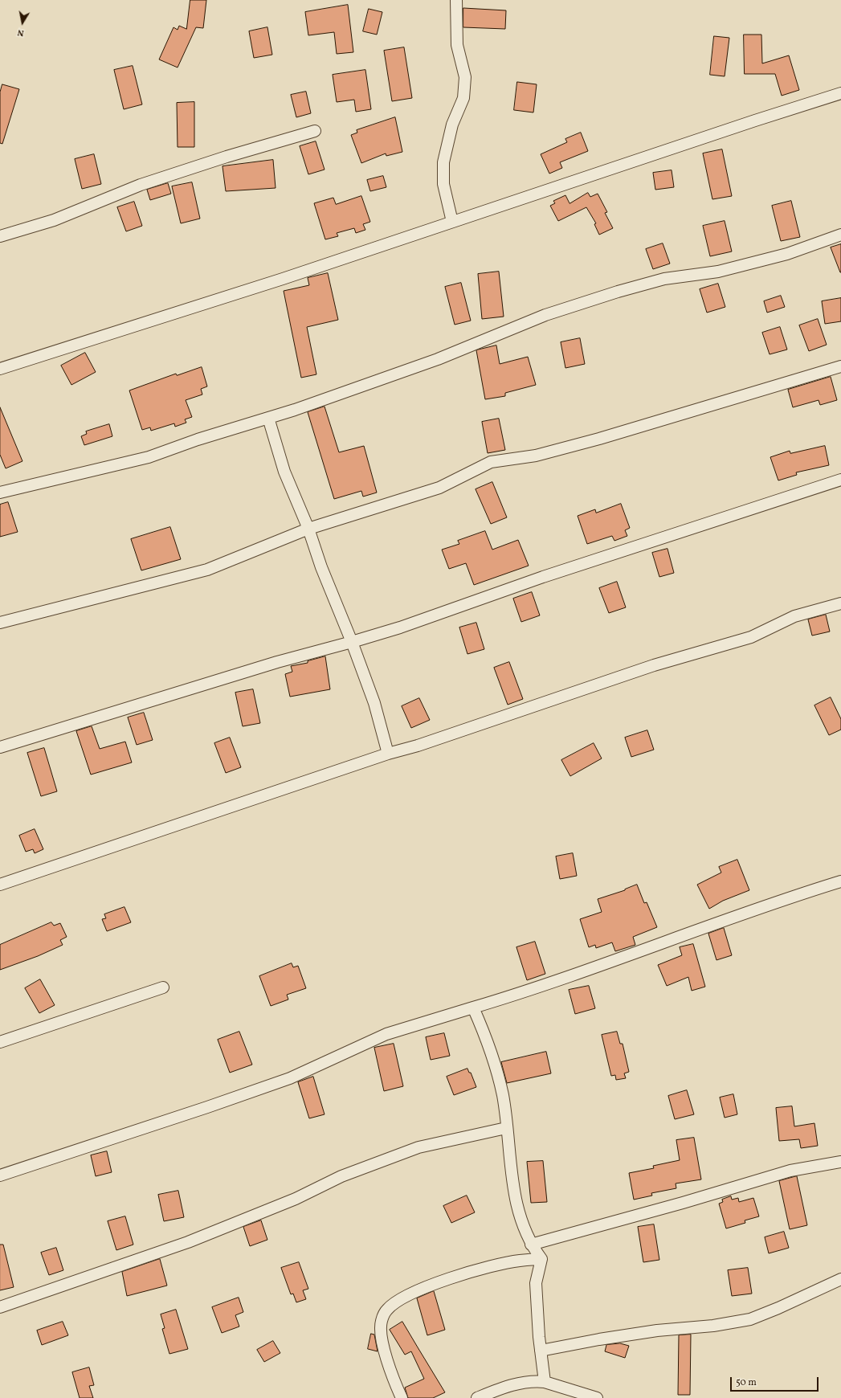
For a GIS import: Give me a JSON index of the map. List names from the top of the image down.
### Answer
{
  "scale_bar": "50 m",
  "north": "bottom"
}
